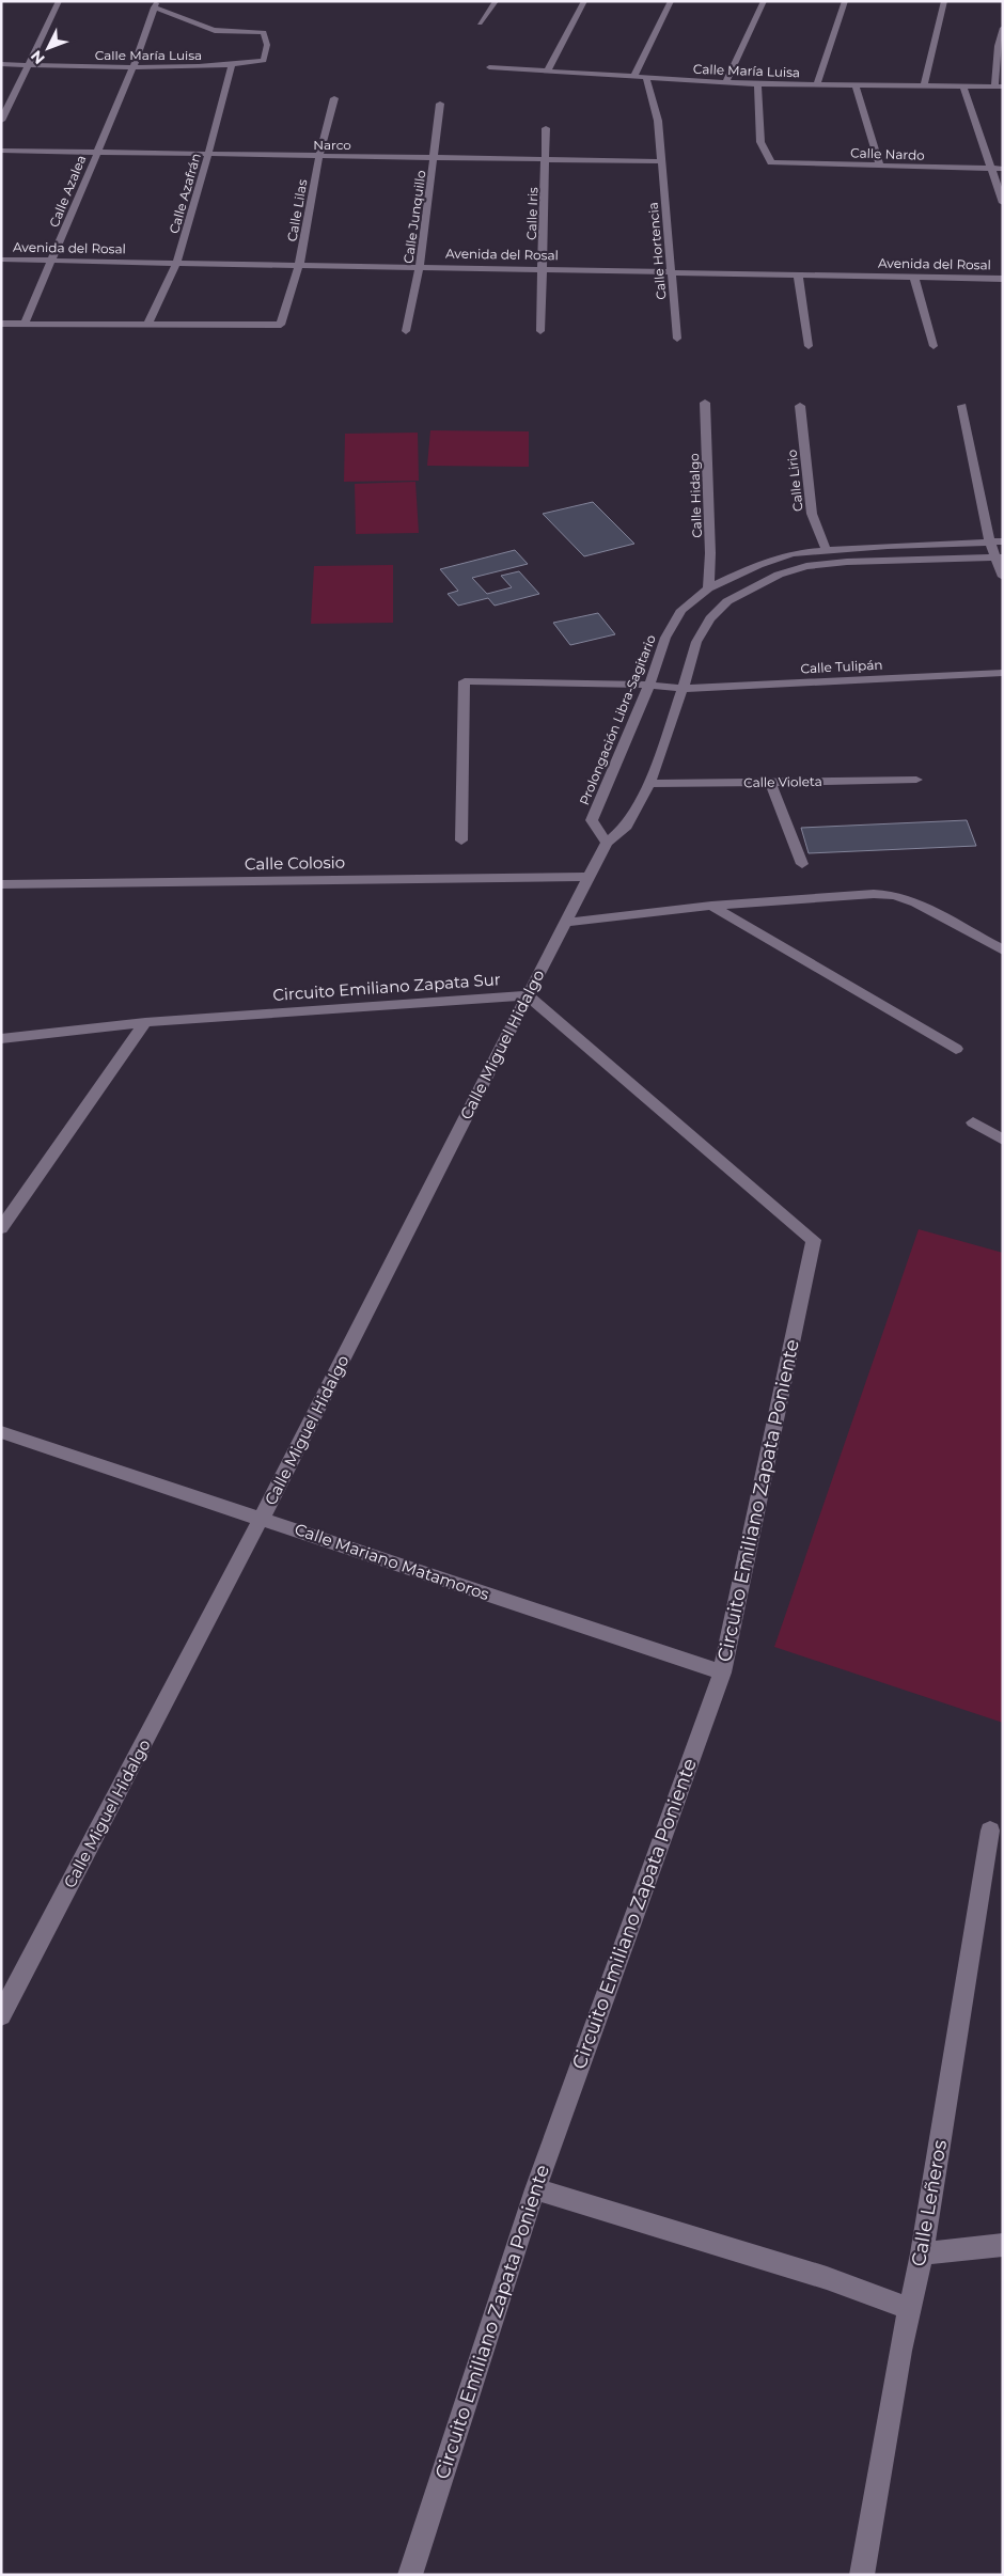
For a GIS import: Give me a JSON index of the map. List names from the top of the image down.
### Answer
{
  "streets": {
    "street": [
      "Calle María Luisa",
      "Narco",
      "Calle Nardo",
      "Calle Azalea",
      "Calle Azafrán",
      "Calle Lilas",
      "Calle Iris",
      "Calle Junquillo",
      "Avenida del Rosal",
      "Calle Hortencia",
      "Calle Lirio",
      "Calle Hidalgo",
      "Calle Tulipán",
      "Prolongación Libra-Sagitario",
      "Calle Violeta",
      "Calle Colosio",
      "Circuito Emiliano Zapata Sur",
      "Calle Miguel Hidalgo",
      "Circuito Emiliano Zapata Poniente",
      "Calle Mariano Matamoros",
      "Calle Leñeros"
    ]
  },
  "crossings": [
    ["Calle María Luisa", "Calle Nardo"],
    ["Calle María Luisa", "Calle Azalea"],
    ["Calle María Luisa", "Calle Azafrán"],
    ["Narco", "Calle Azalea"],
    ["Narco", "Calle Azafrán"],
    ["Narco", "Calle Lilas"],
    ["Narco", "Calle Iris"],
    ["Narco", "Calle Junquillo"],
    ["Narco", "Calle Hortencia"],
    ["Calle Azalea", "Avenida del Rosal"],
    ["Calle Azafrán", "Calle Lilas"],
    ["Calle Azafrán", "Avenida del Rosal"],
    ["Calle Lilas", "Avenida del Rosal"],
    ["Calle Iris", "Avenida del Rosal"],
    ["Calle Junquillo", "Avenida del Rosal"],
    ["Avenida del Rosal", "Calle Hortencia"],
    ["Calle Lirio", "Prolongación Libra-Sagitario"],
    ["Calle Hidalgo", "Prolongación Libra-Sagitario"],
    ["Calle Tulipán", "Prolongación Libra-Sagitario"],
    ["Prolongación Libra-Sagitario", "Calle Miguel Hidalgo"],
    ["Calle Colosio", "Calle Miguel Hidalgo"],
    ["Circuito Emiliano Zapata Sur", "Calle Miguel Hidalgo"],
    ["Circuito Emiliano Zapata Sur", "Circuito Emiliano Zapata Poniente"],
    ["Calle Miguel Hidalgo", "Circuito Emiliano Zapata Poniente"],
    ["Calle Miguel Hidalgo", "Calle Mariano Matamoros"],
    ["Circuito Emiliano Zapata Poniente", "Calle Mariano Matamoros"]
  ],
  "north": "bottom left"
}
